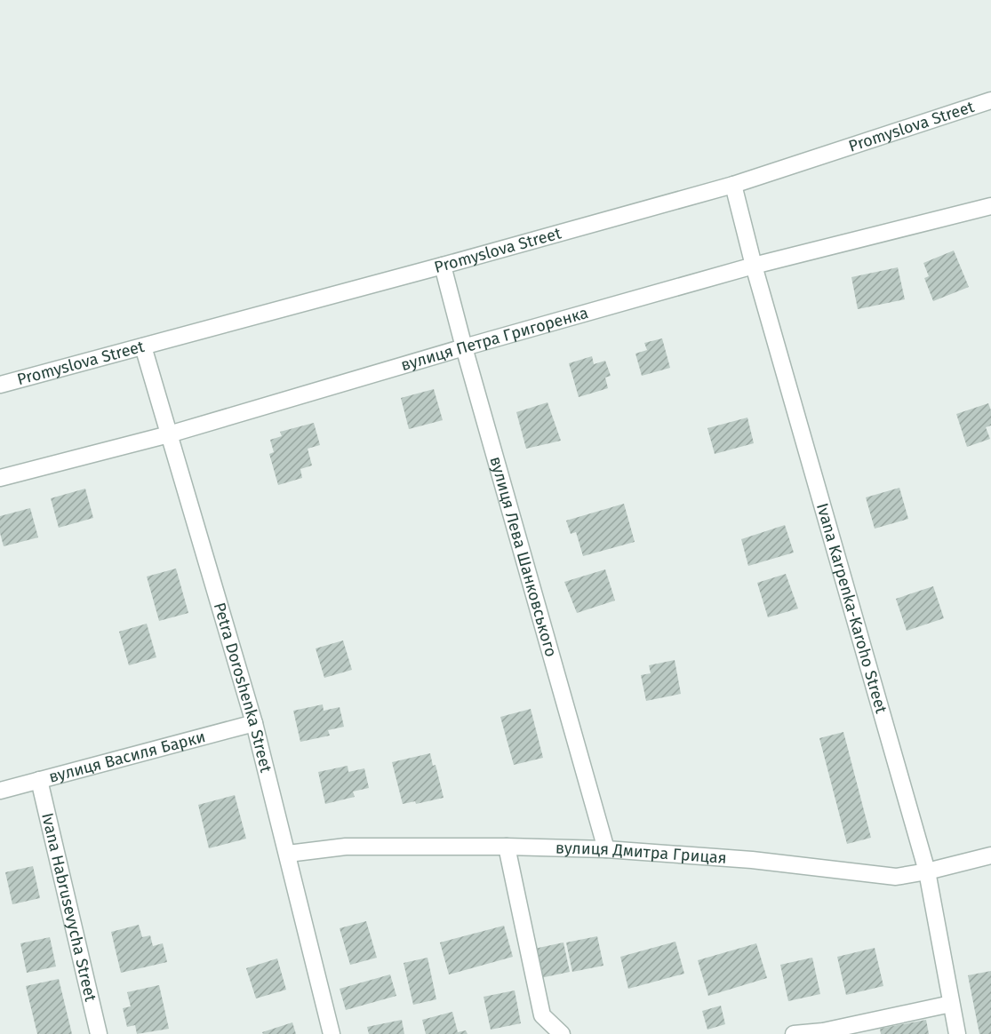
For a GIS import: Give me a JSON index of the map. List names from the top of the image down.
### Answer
{
  "streets": {
    "street": [
      "Promyslova Street",
      "вулиця Петра Григоренка",
      "вулиця Лева Шанковського",
      "Ivana Karpenka-Karoho Street",
      "Petra Doroshenka Street",
      "вулиця Василя Барки",
      "вулиця Дмитра Грицая",
      "Ivana Habrusevycha Street"
    ]
  },
  "crossings": [
    ["Promyslova Street", "вулиця Лева Шанковського"],
    ["Promyslova Street", "Ivana Karpenka-Karoho Street"],
    ["Promyslova Street", "Petra Doroshenka Street"],
    ["вулиця Петра Григоренка", "вулиця Лева Шанковського"],
    ["вулиця Петра Григоренка", "Ivana Karpenka-Karoho Street"],
    ["вулиця Петра Григоренка", "Petra Doroshenka Street"],
    ["вулиця Лева Шанковського", "вулиця Дмитра Грицая"],
    ["Ivana Karpenka-Karoho Street", "вулиця Дмитра Грицая"],
    ["Petra Doroshenka Street", "вулиця Василя Барки"],
    ["Petra Doroshenka Street", "вулиця Дмитра Грицая"],
    ["вулиця Василя Барки", "Ivana Habrusevycha Street"]
  ]
}
